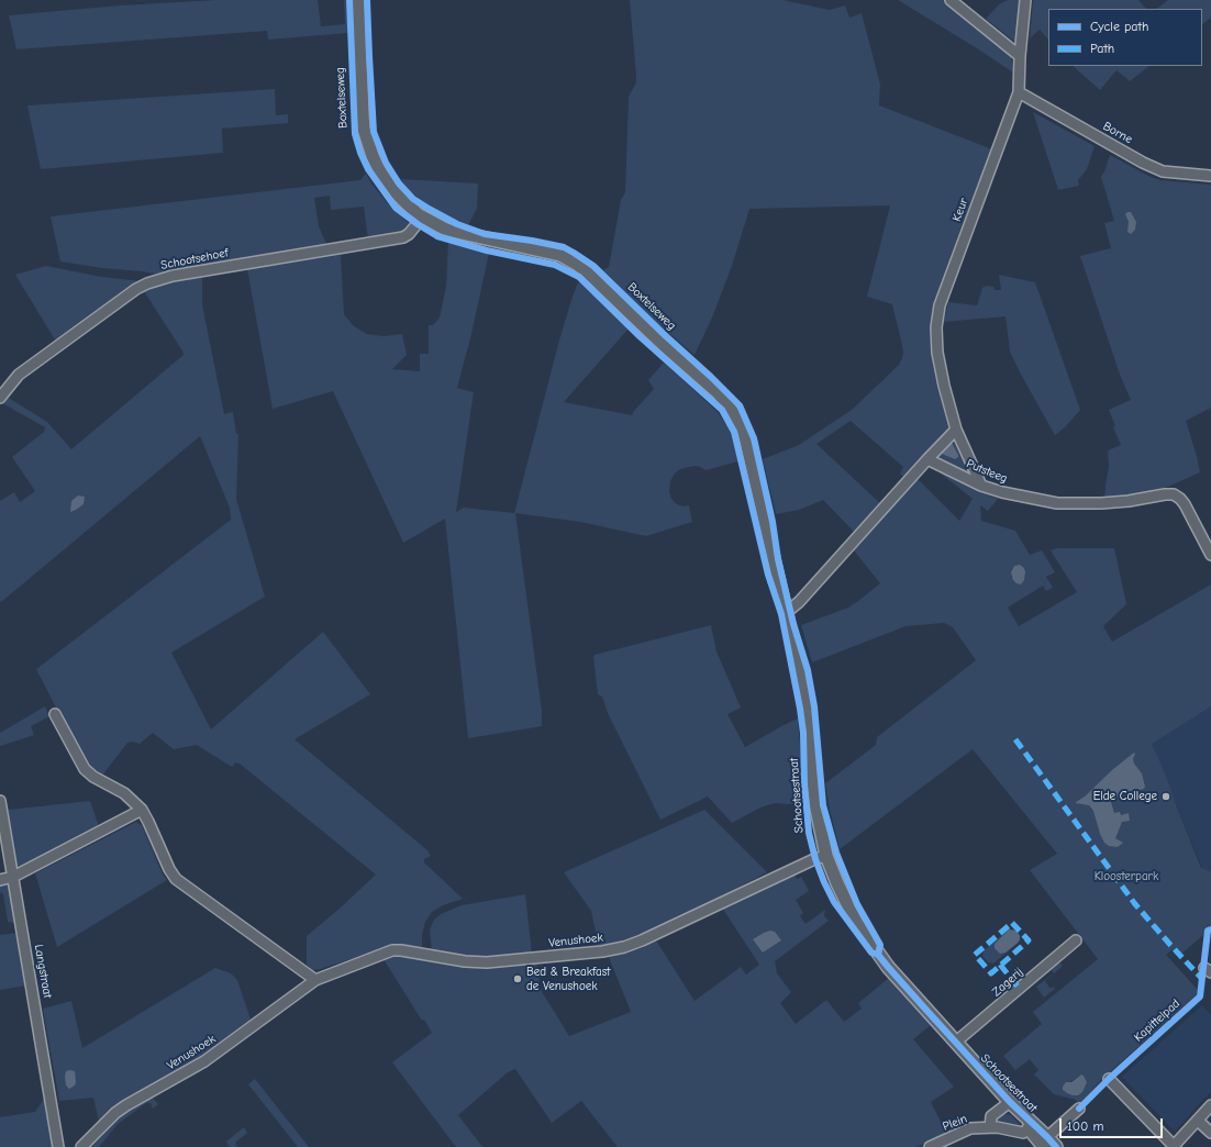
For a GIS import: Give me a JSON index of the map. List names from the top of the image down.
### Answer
{
  "streets": {
    "main road": ["Boxtelseweg", "Schootsestraat"],
    "street": [
      "Borne",
      "Keur",
      "Schootsehoef",
      "Putsteeg",
      "Venushoek",
      "Langstraat",
      "Zagerij",
      "Plein"
    ],
    "cycle path": ["Kapittelpad"]
  },
  "crossings": [
    ["Boxtelseweg", "Schootsehoef"],
    ["Boxtelseweg", "Schootsestraat"],
    ["Borne", "Keur"],
    ["Keur", "Putsteeg"],
    ["Schootsestraat", "Venushoek"],
    ["Schootsestraat", "Zagerij"],
    ["Schootsestraat", "Plein"]
  ],
  "parks": ["Kloosterpark"],
  "places": ["Elde College", "Bed & Breakfast de Venushoek"],
  "legend": ["Cycle path", "Path"],
  "scale_bar": "100 m"
}
